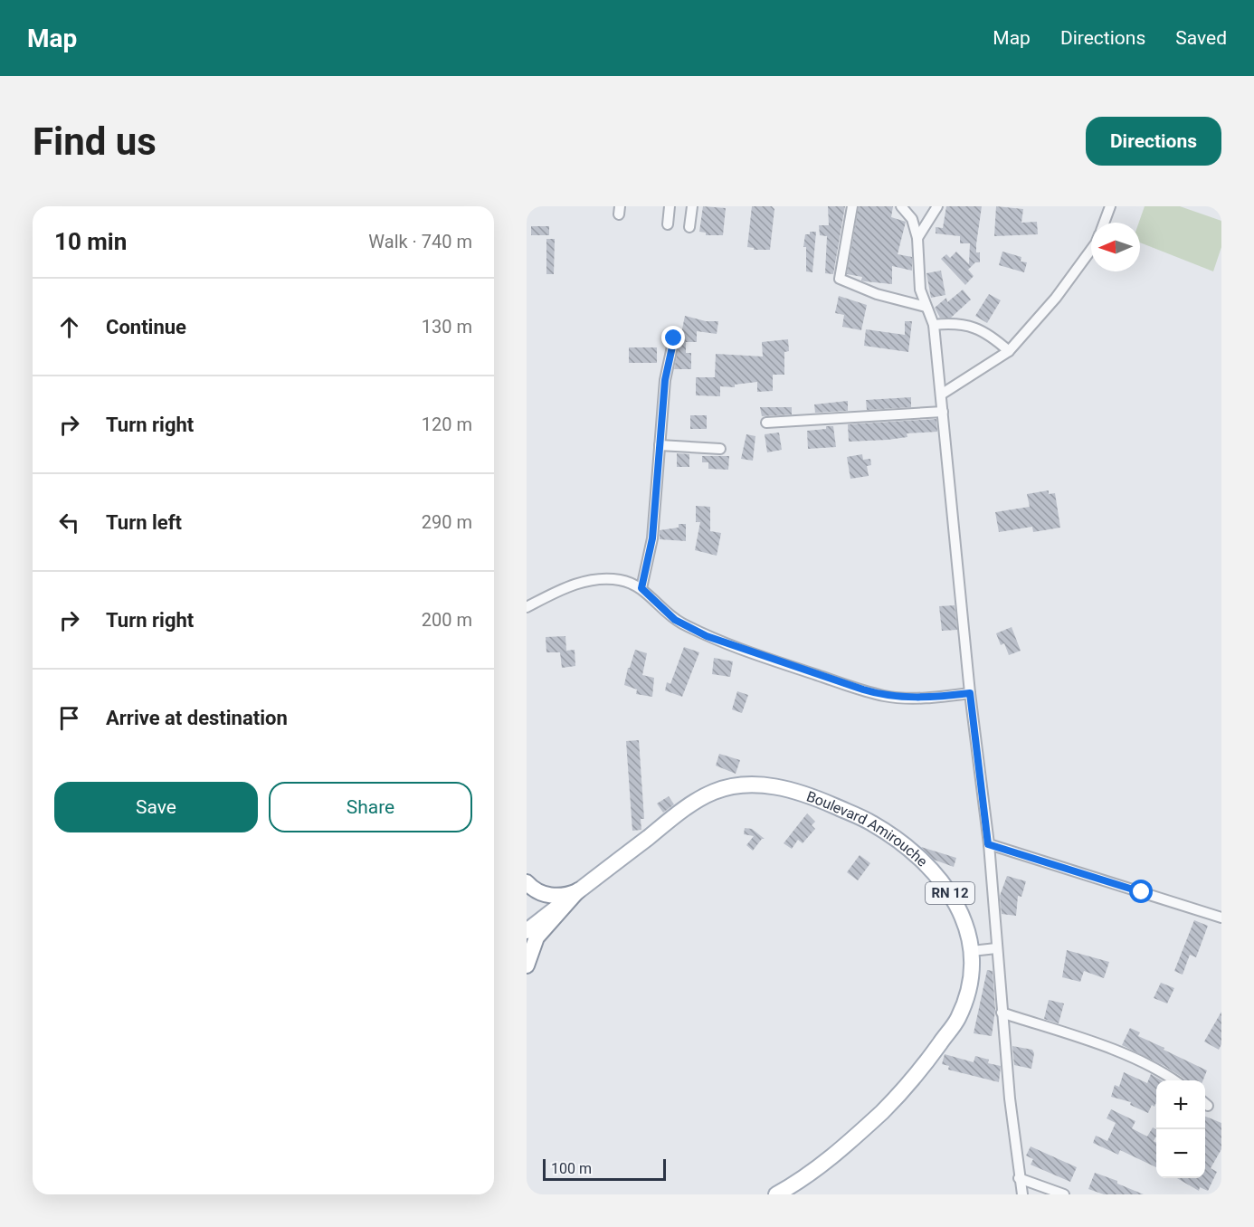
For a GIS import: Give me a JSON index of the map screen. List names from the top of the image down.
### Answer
{
  "streets": {
    "main road": ["Boulevard Amirouche", "RN 12"]
  },
  "crossings": [
    ["Boulevard Amirouche", "RN 12"]
  ],
  "scale_bar": "100 m",
  "north": "left",
  "page": {
    "header": "Map",
    "nav": ["Map", "Directions", "Saved"],
    "buttons": [
      "Directions",
      ["Save", "Share"]
    ],
    "title": "Find us",
    "heading": ["10 min", "Walk · 740 m"],
    "list": [
      ["Continue", "130 m"],
      ["Turn right", "120 m"],
      ["Turn left", "290 m"],
      ["Turn right", "200 m"],
      "Arrive at destination"
    ],
    "map_buttons": ["+", "−"],
    "scale": "100 m"
  }
}
